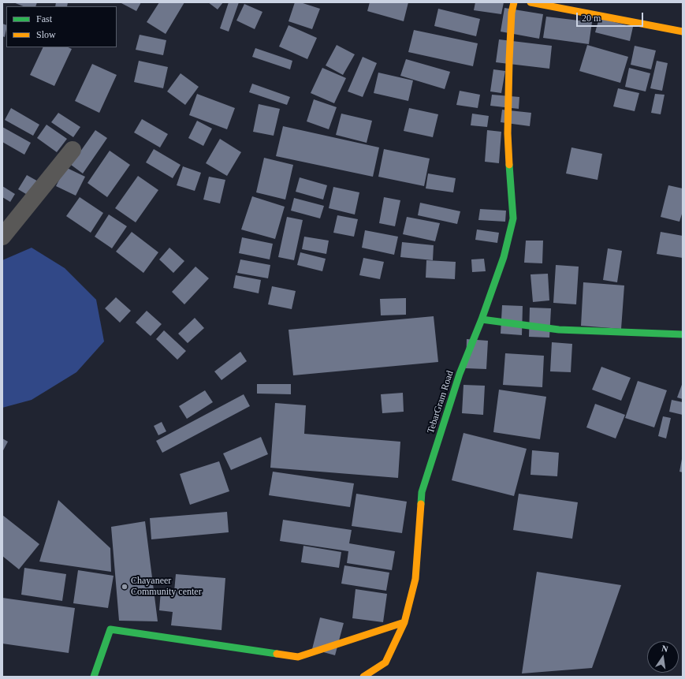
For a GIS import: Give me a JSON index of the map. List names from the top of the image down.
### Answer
{
  "streets": {
    "street": ["TebarGram Road"]
  },
  "places": ["Chayaneer Community center"],
  "legend": ["Fast", "Slow"],
  "scale_bar": "20 m",
  "north": "top"
}
